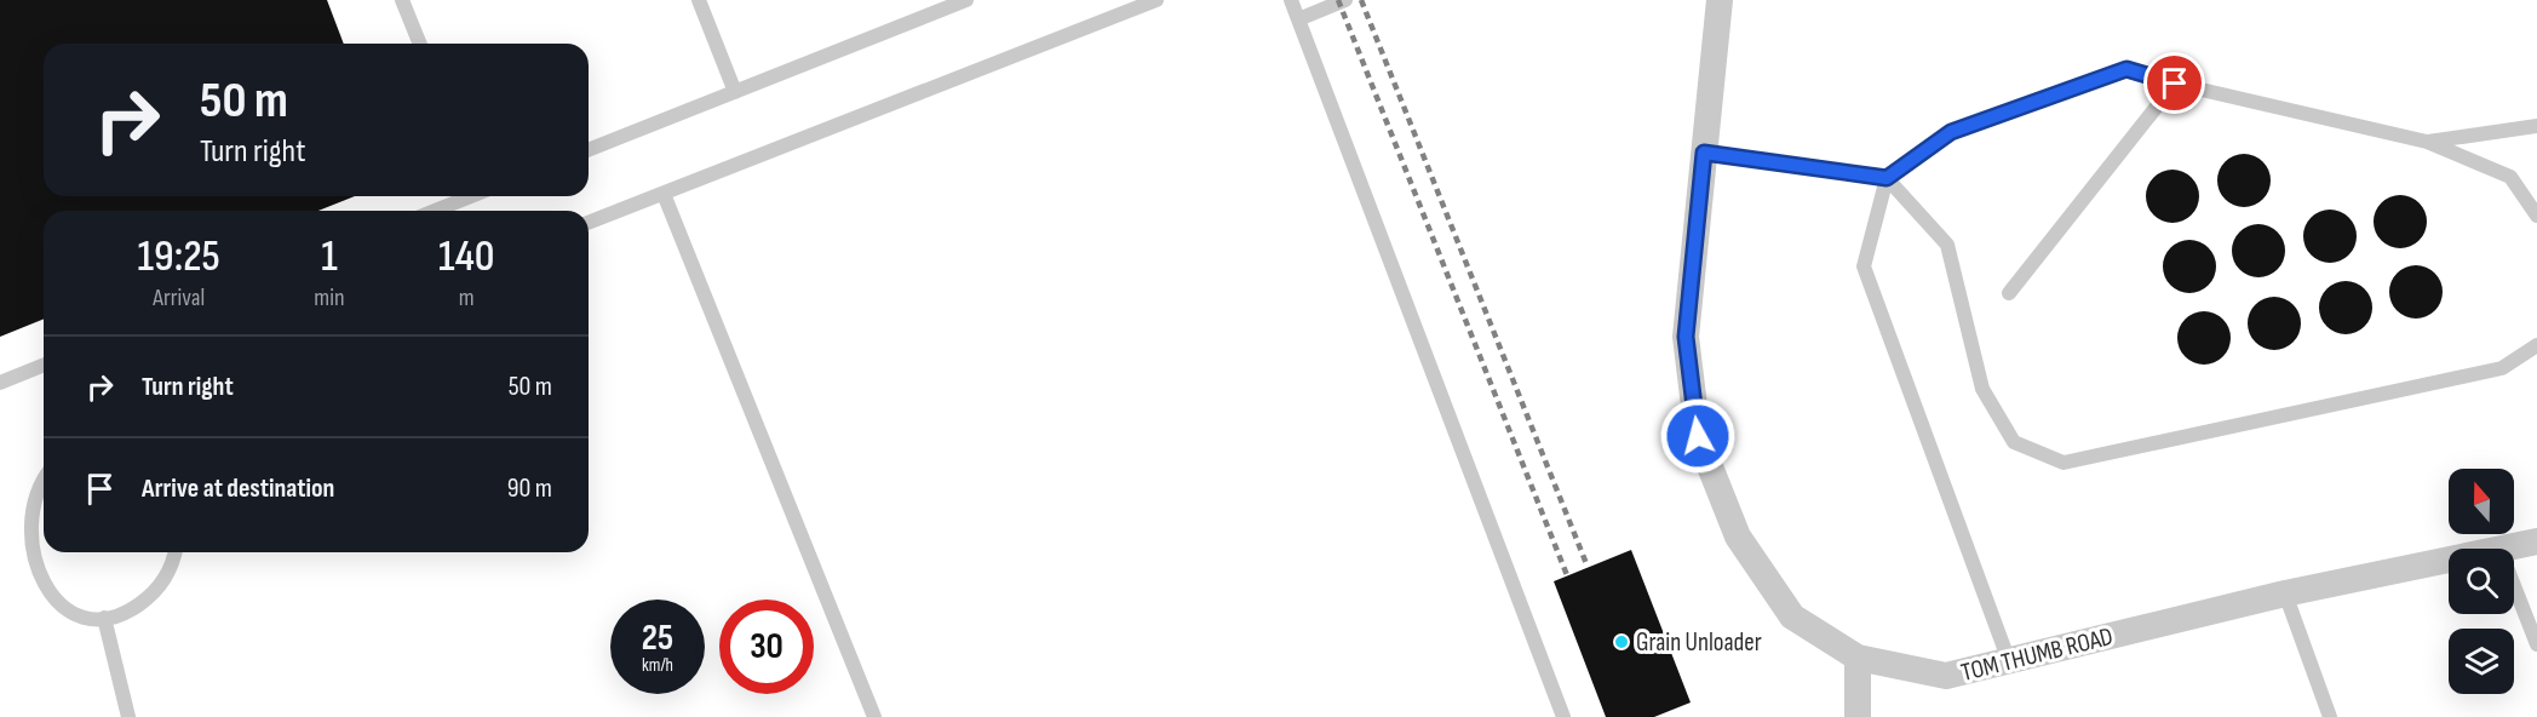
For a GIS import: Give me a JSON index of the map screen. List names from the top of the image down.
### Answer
{
  "streets": {
    "street": ["TOM THUMB ROAD"]
  },
  "places": ["Grain Unloader"],
  "north": "top",
  "page": {
    "turn": ["50 m", "Turn right"],
    "eta": [
      "19:25",
      "Arrival",
      "1",
      "min",
      "140",
      "m"
    ],
    "list": [
      {
        "name": "Turn right",
        "value": "50 m"
      },
      {
        "name": "Arrive at destination",
        "value": "90 m"
      }
    ],
    "speed": "25 km/h",
    "limit": "30"
  }
}
